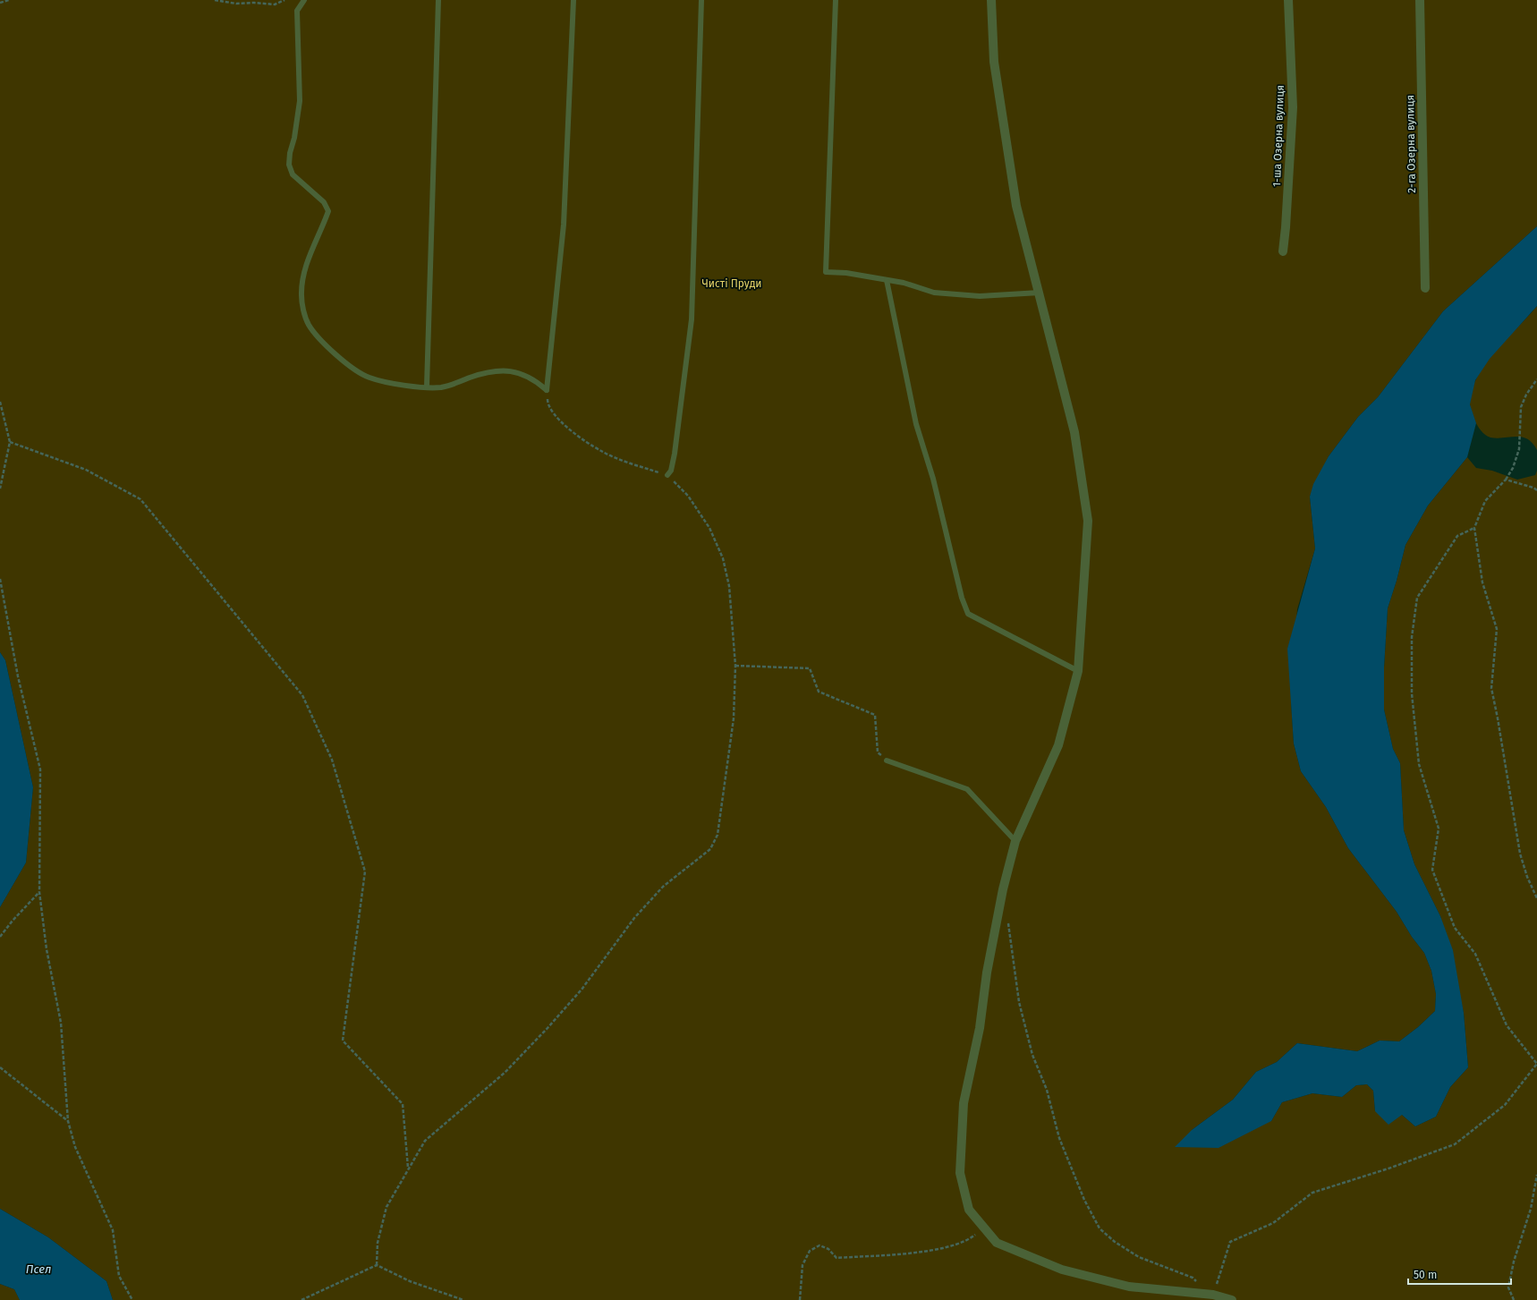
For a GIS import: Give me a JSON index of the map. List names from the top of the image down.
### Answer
{
  "streets": {
    "street": ["1-ша Озерна вулиця", "2-га Озерна вулиця"]
  },
  "water": ["Псел"],
  "parks": ["Чисті Пруди"],
  "scale_bar": "50 m"
}
